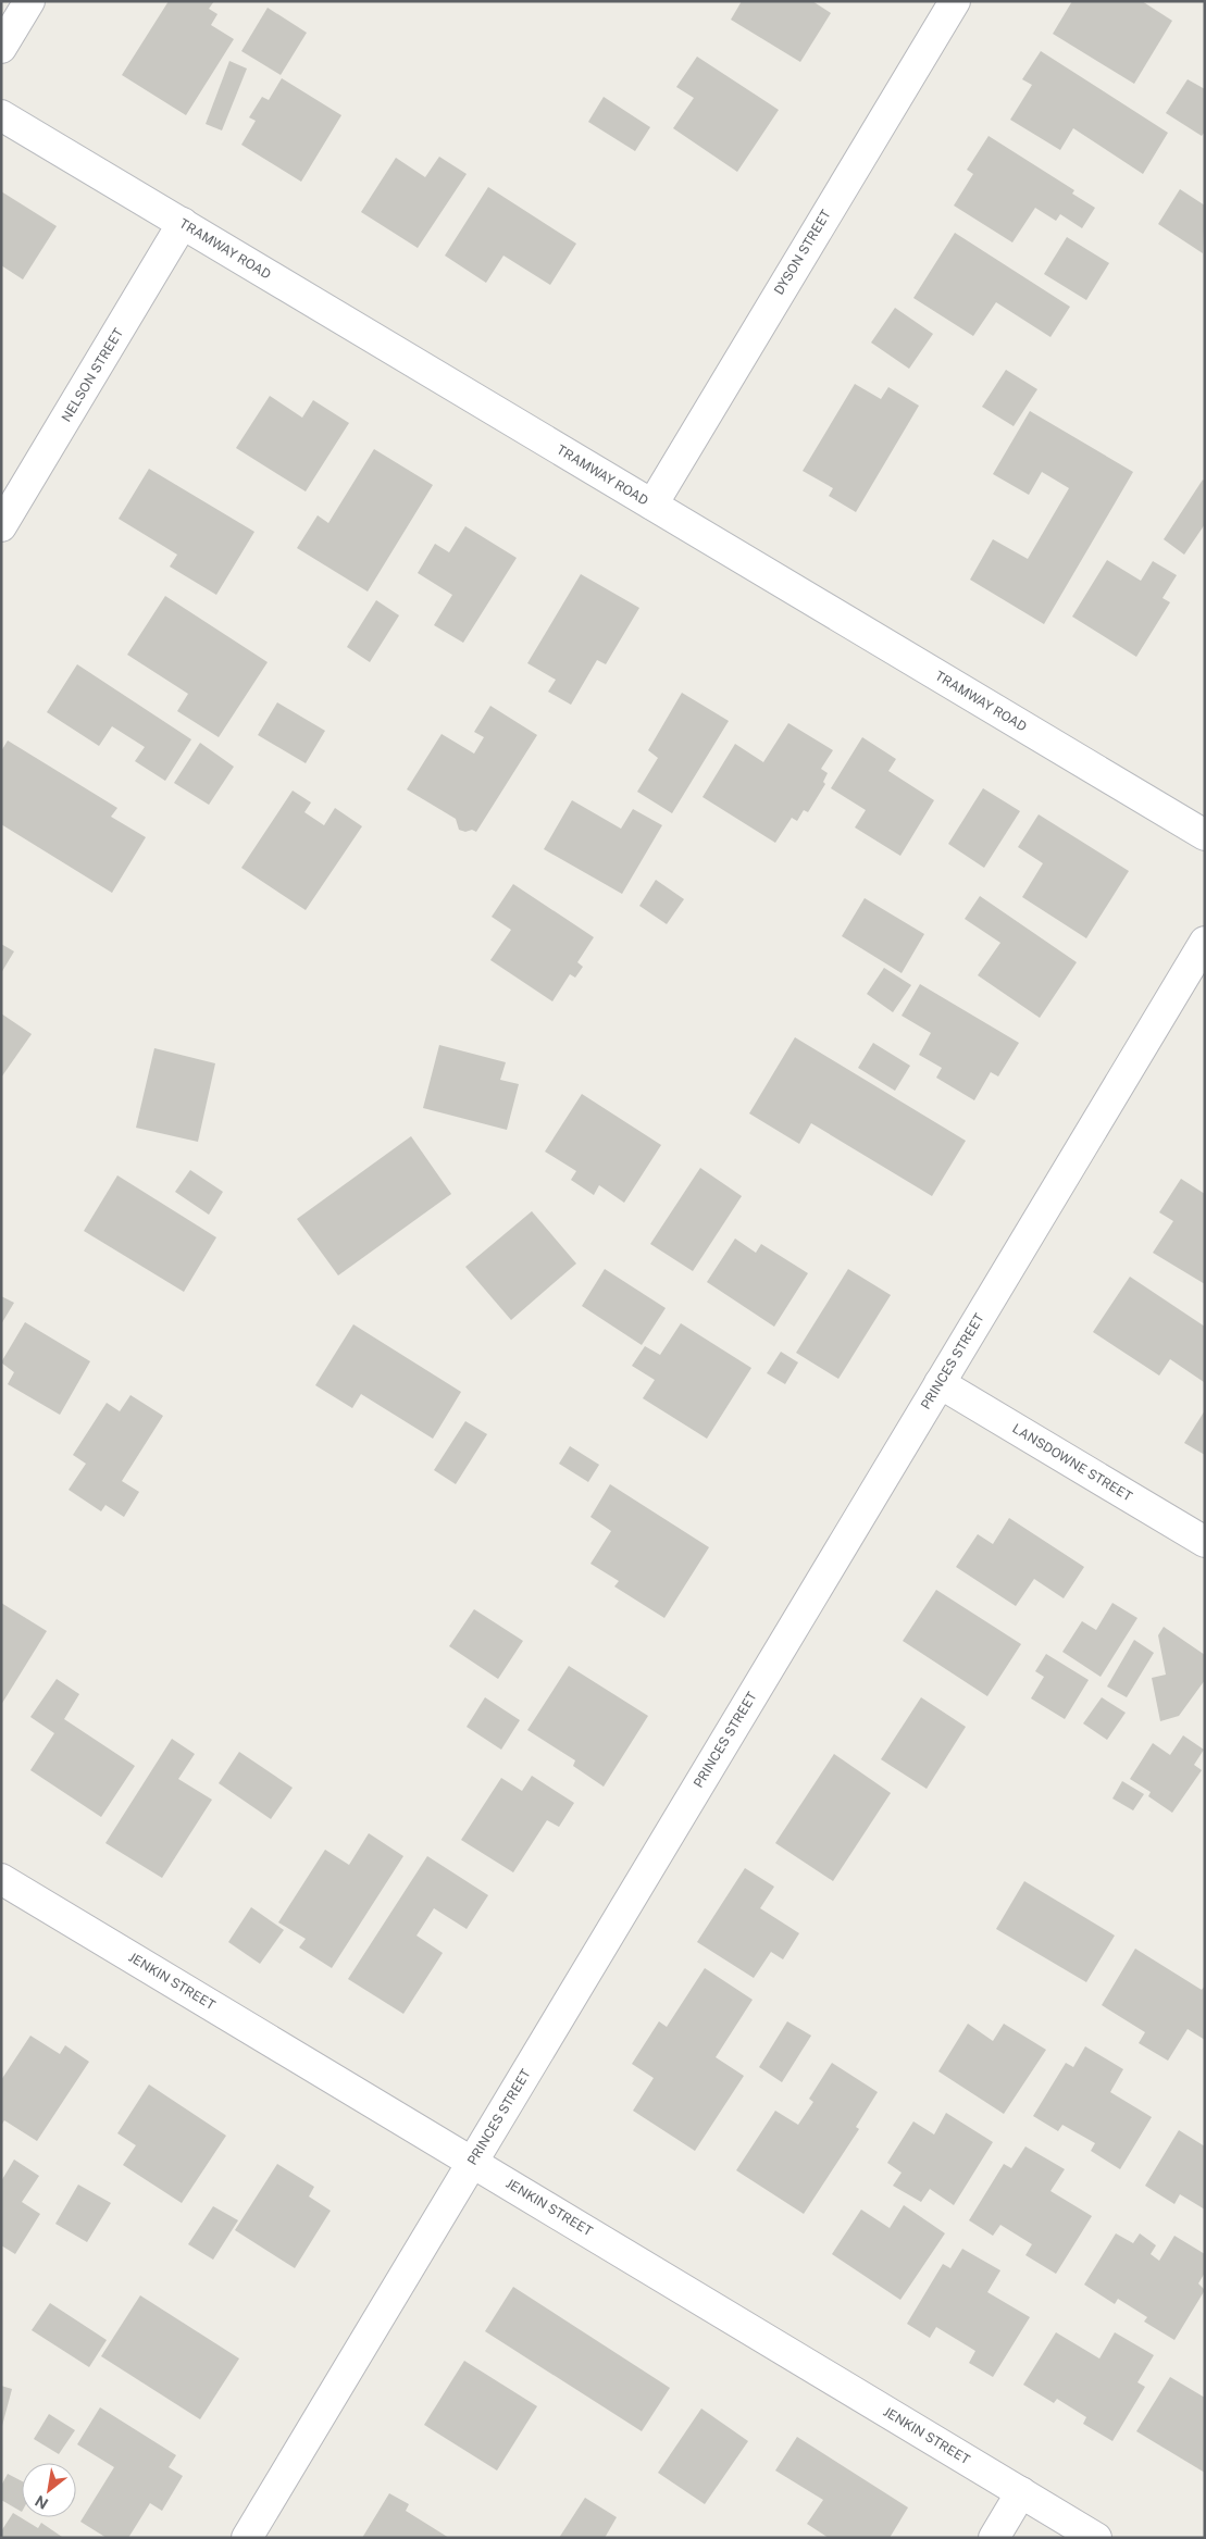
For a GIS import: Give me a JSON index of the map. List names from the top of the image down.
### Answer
{
  "streets": {
    "street": [
      "TRAMWAY ROAD",
      "DYSON STREET",
      "NELSON STREET",
      "PRINCES STREET",
      "LANSDOWNE STREET",
      "JENKIN STREET"
    ]
  },
  "crossings": [
    ["TRAMWAY ROAD", "DYSON STREET"],
    ["TRAMWAY ROAD", "NELSON STREET"],
    ["PRINCES STREET", "LANSDOWNE STREET"],
    ["PRINCES STREET", "JENKIN STREET"]
  ],
  "north": "bottom left"
}
